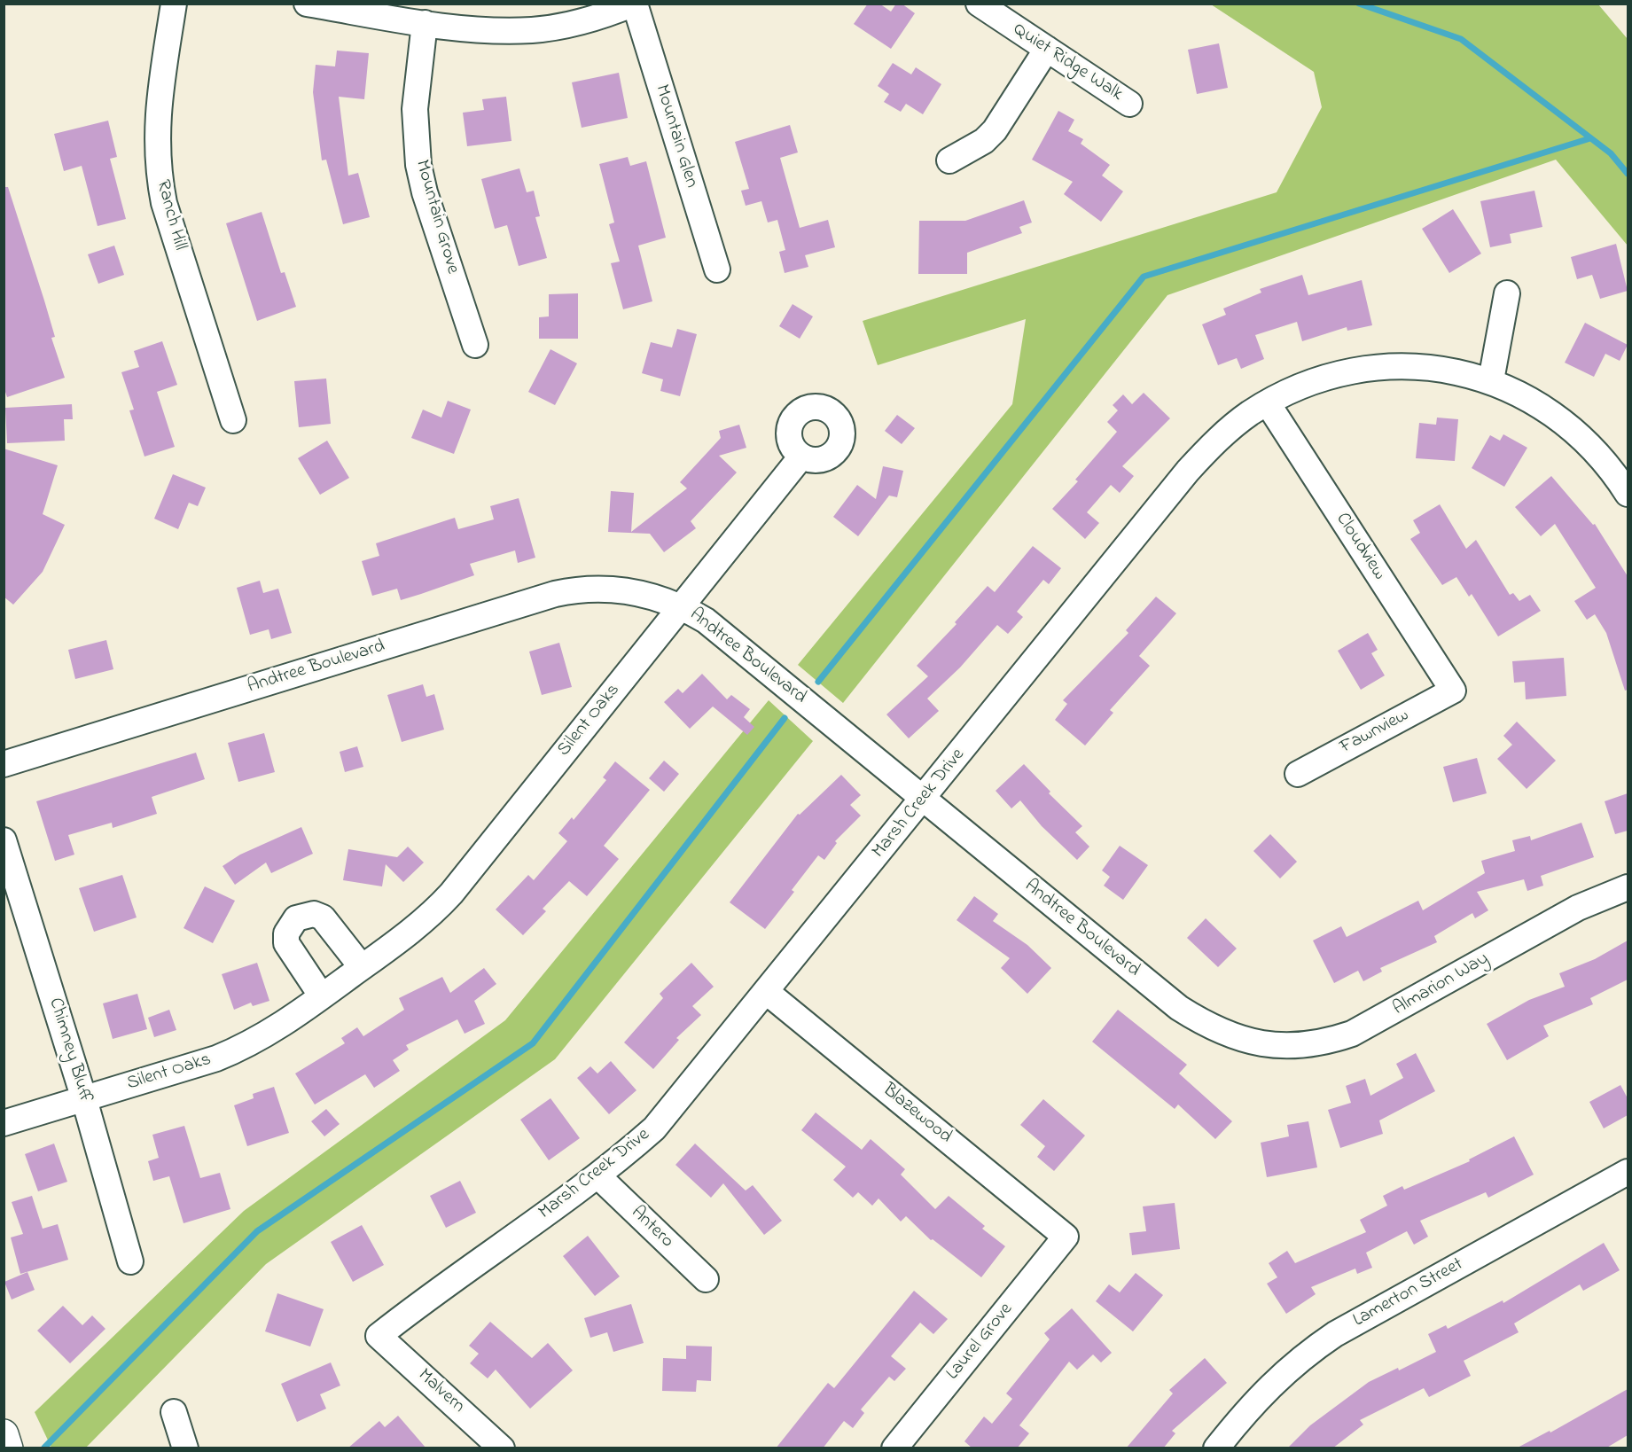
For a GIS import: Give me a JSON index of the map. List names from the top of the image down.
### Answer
{
  "streets": {
    "street": [
      "Quiet Ridge Walk",
      "Mountain Glen",
      "Ranch Hill",
      "Mountain Grove",
      "Cloudview",
      "Andtree Boulevard",
      "Silent Oaks",
      "Fawnview",
      "Marsh Creek Drive",
      "Almarion Way",
      "Chimney Bluff",
      "Blazewood",
      "Antero",
      "Lamerton Street",
      "Laurel Grove",
      "Malvern"
    ]
  },
  "crossings": [
    ["Cloudview", "Fawnview"],
    ["Cloudview", "Marsh Creek Drive"],
    ["Andtree Boulevard", "Silent Oaks"],
    ["Andtree Boulevard", "Marsh Creek Drive"],
    ["Andtree Boulevard", "Almarion Way"],
    ["Silent Oaks", "Chimney Bluff"],
    ["Marsh Creek Drive", "Blazewood"],
    ["Marsh Creek Drive", "Antero"],
    ["Marsh Creek Drive", "Malvern"],
    ["Blazewood", "Laurel Grove"]
  ]
}
